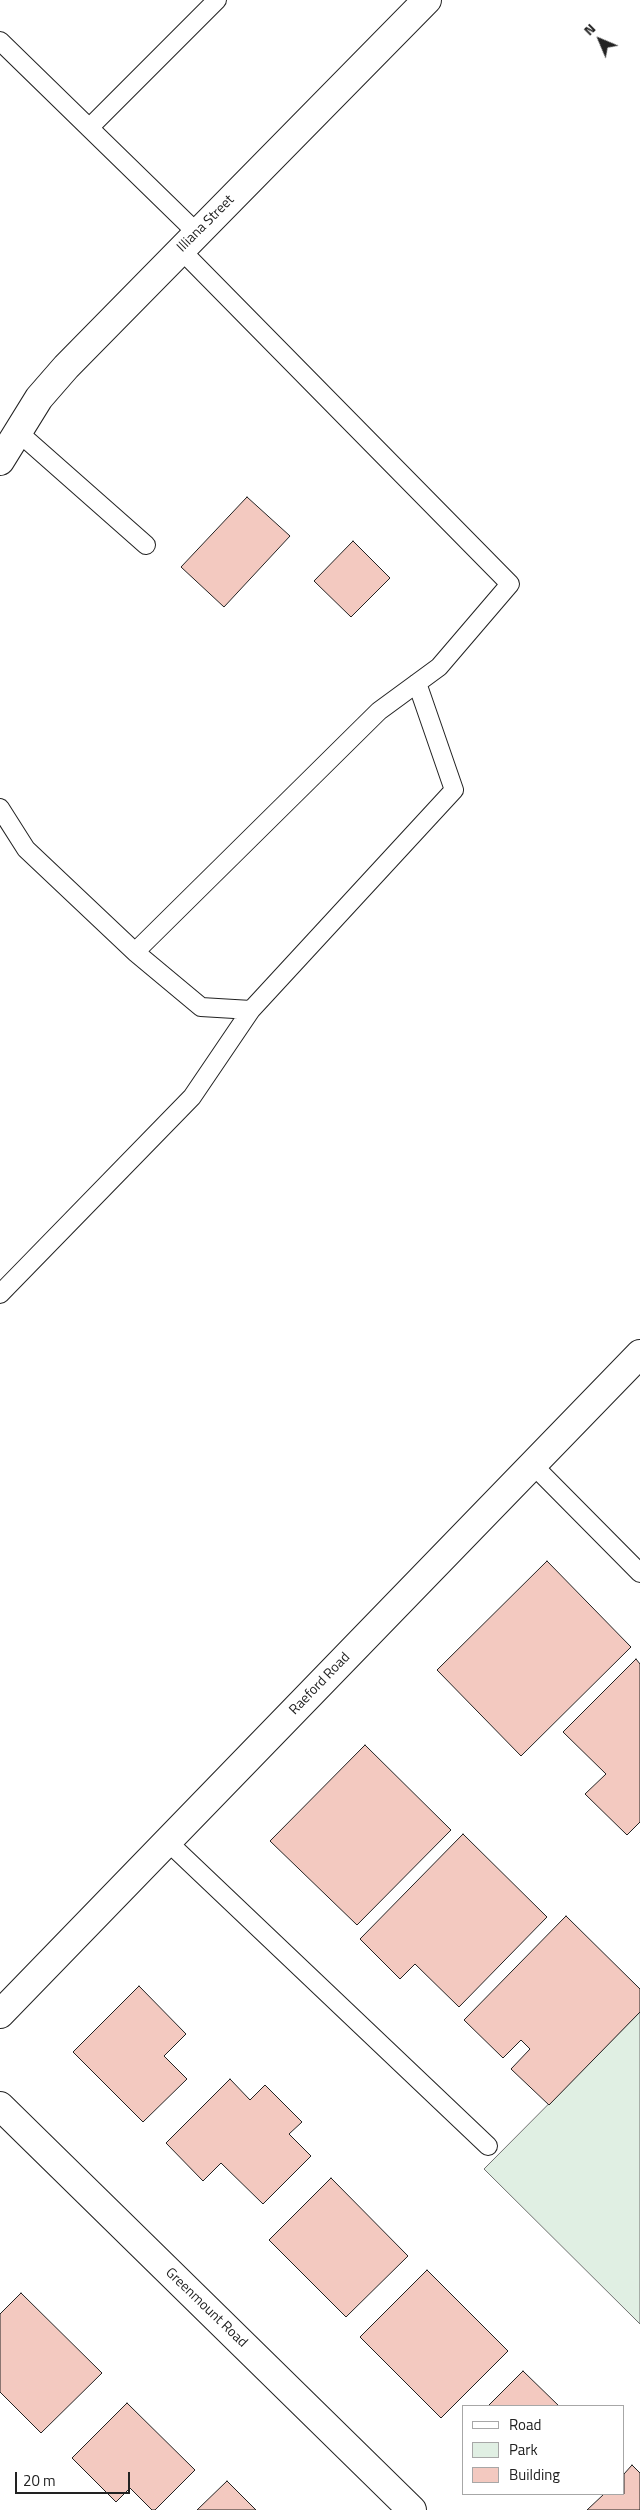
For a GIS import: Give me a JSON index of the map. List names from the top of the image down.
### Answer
{
  "streets": {
    "street": ["Illiana Street", "Raeford Road", "Greenmount Road"]
  },
  "legend": ["Road", "Park", "Building"],
  "scale_bar": "20 m",
  "north": "top left"
}
